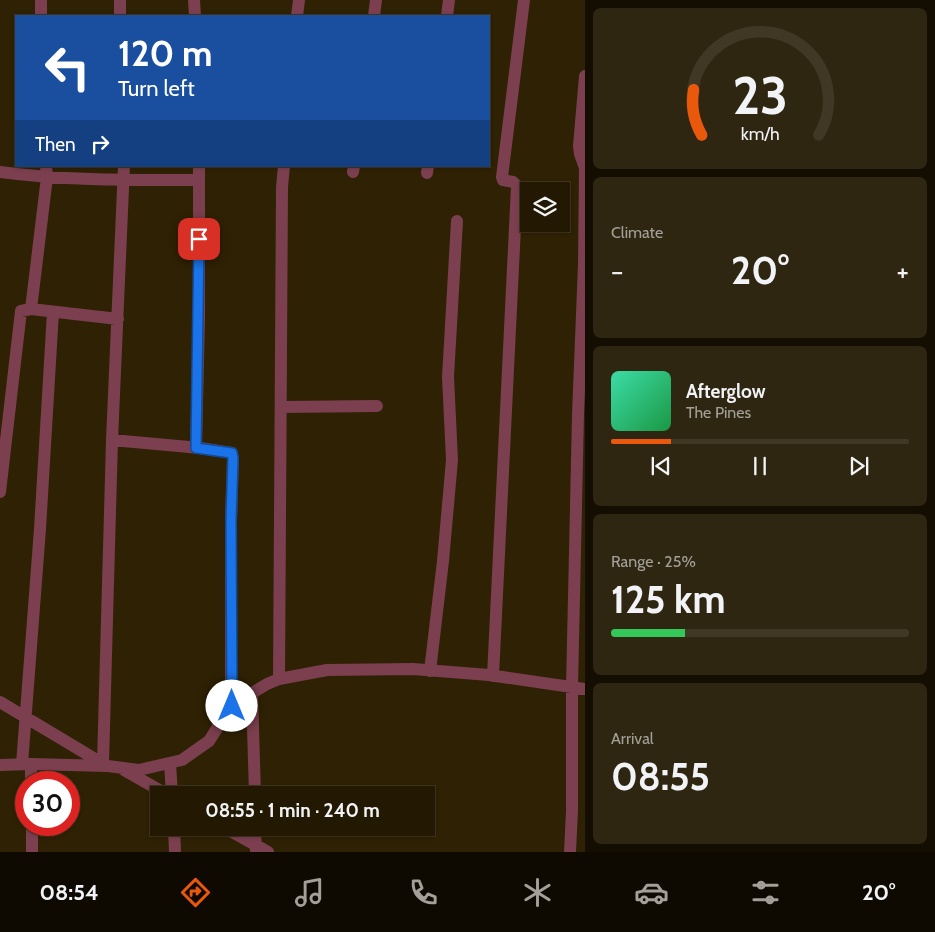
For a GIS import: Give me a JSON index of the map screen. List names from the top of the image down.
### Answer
{
  "page": {
    "turn": ["120 m", "Turn left"],
    "then": "Then",
    "tile": [
      "Climate",
      ["Range · 25%", "125 km"],
      ["Arrival", "08:55"]
    ],
    "heat": ["−", "20°", "+"],
    "song": ["Afterglow", "The Pines"],
    "limit": "30",
    "trip": "08:55 · 1 min · 240 m",
    "tabs": ["08:54", "20°"],
    "gauge": ["23", "km/h"]
  }
}
